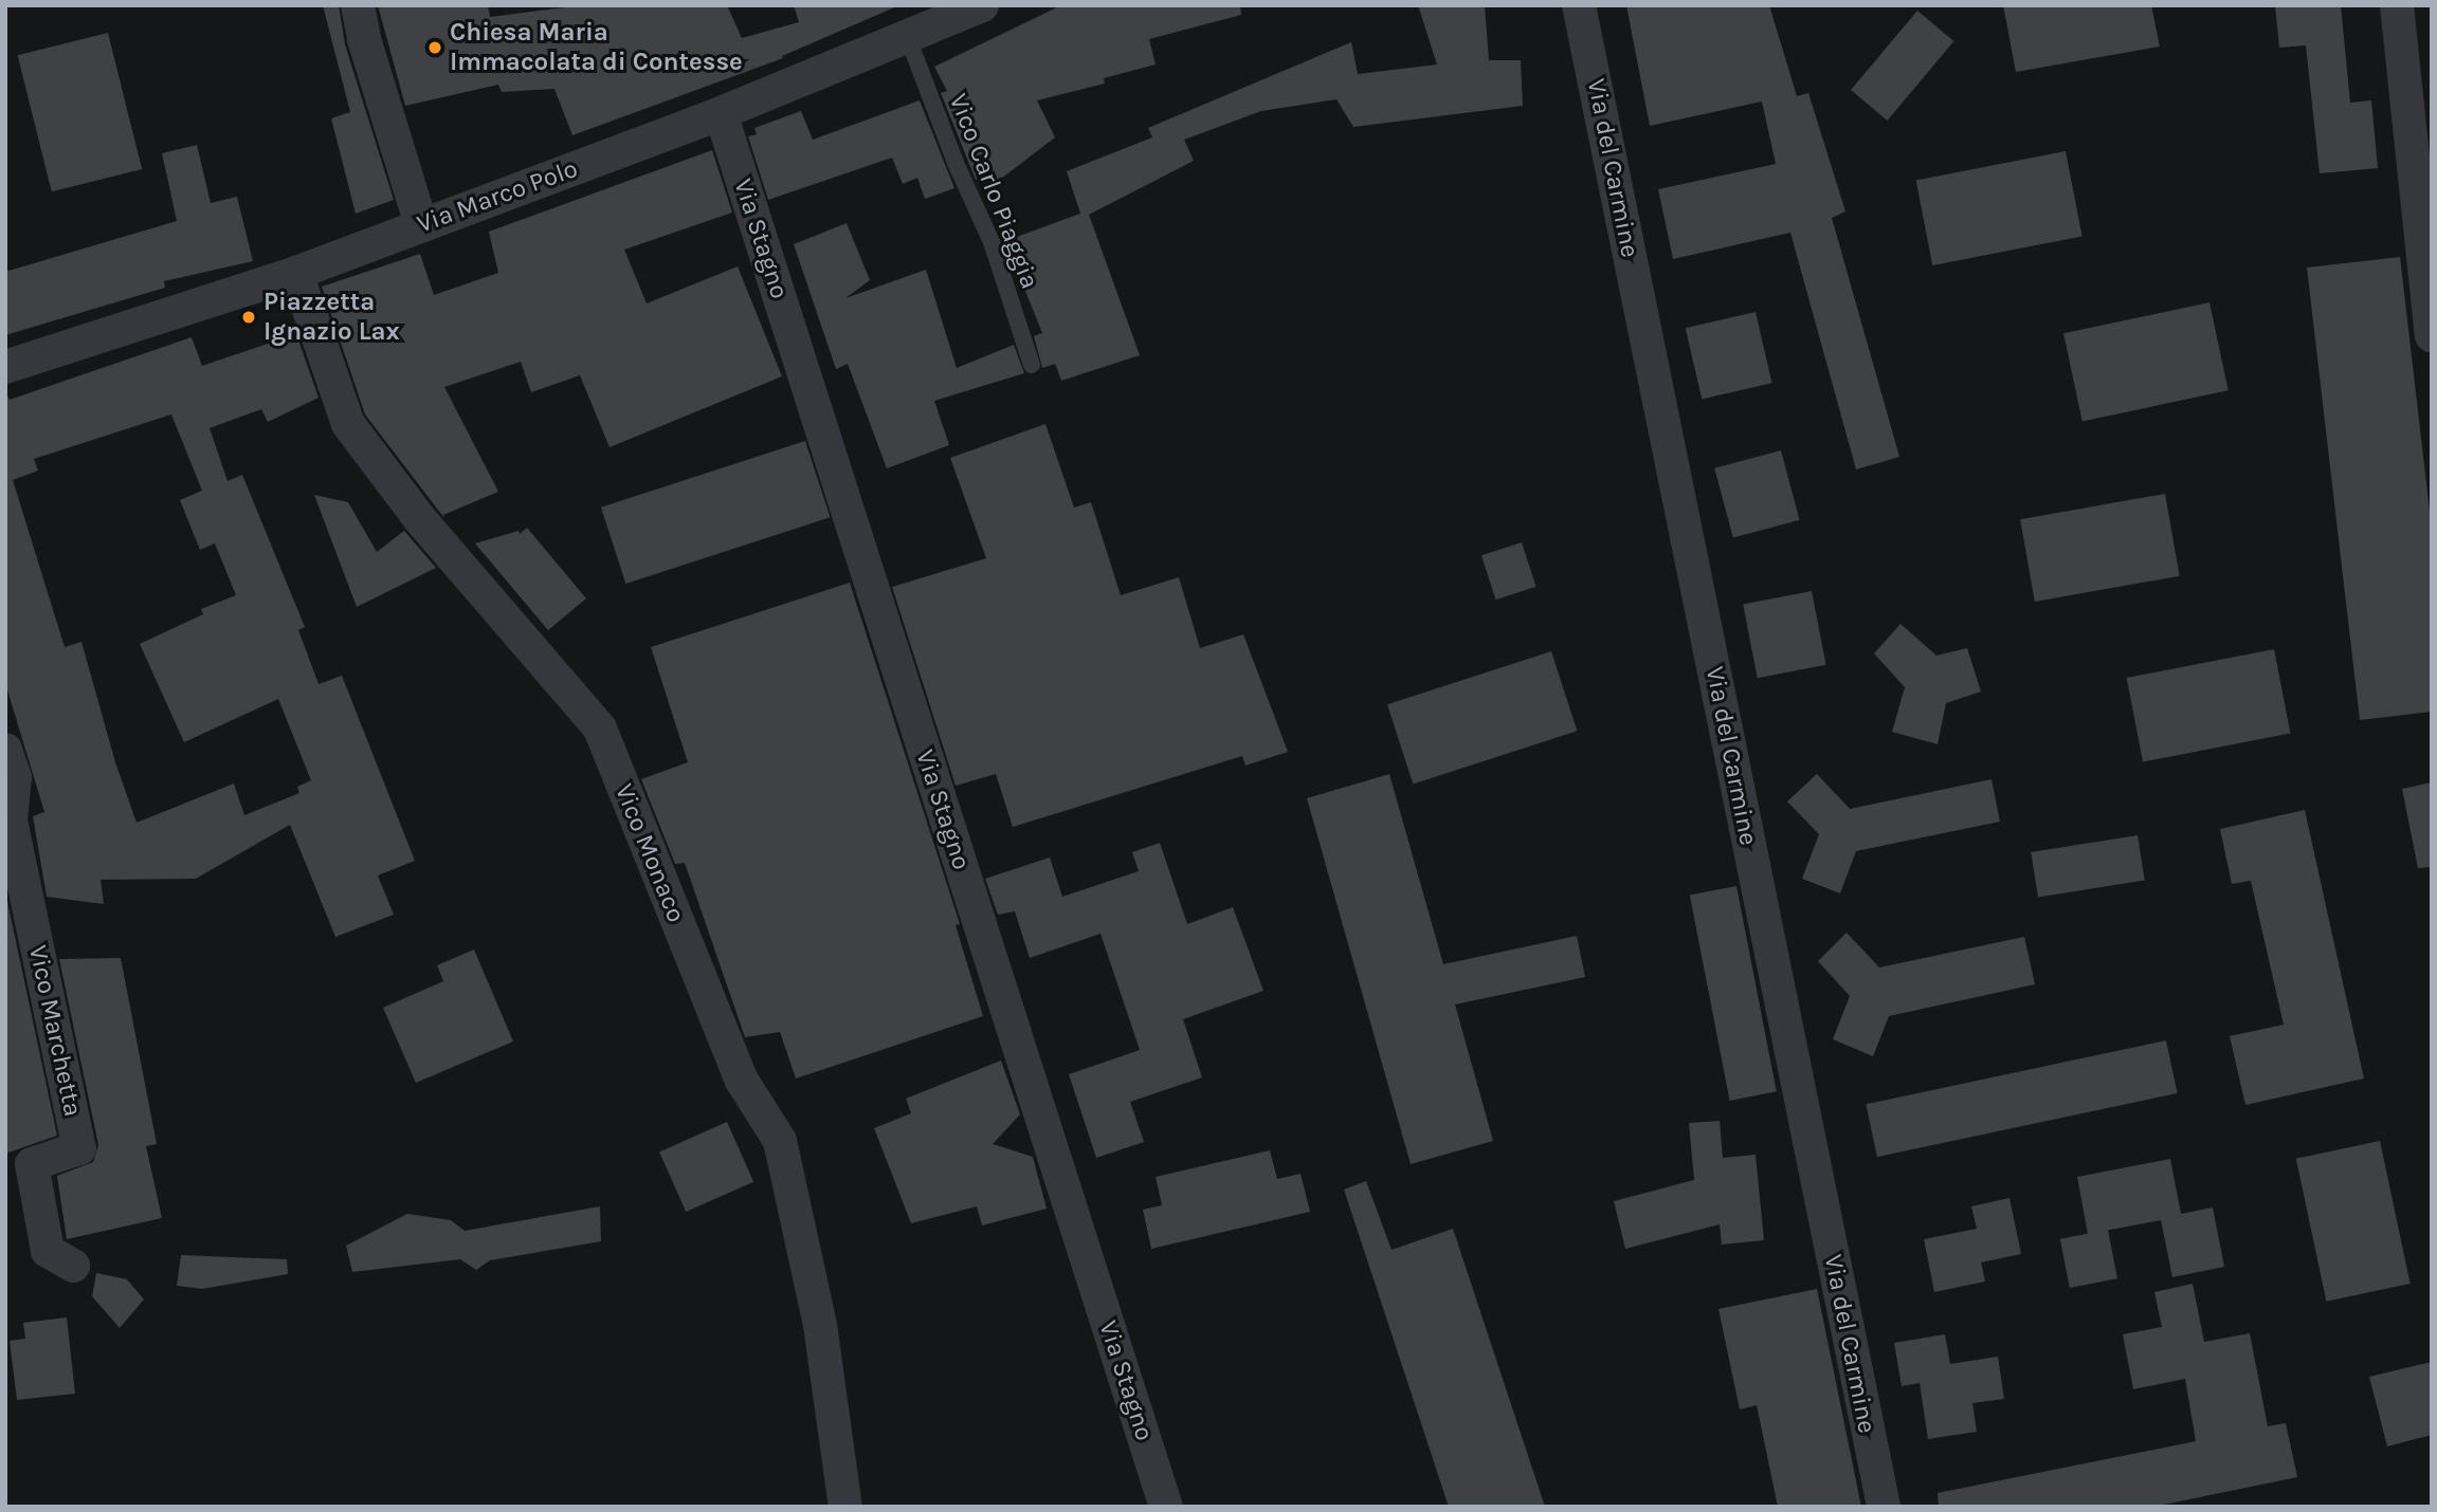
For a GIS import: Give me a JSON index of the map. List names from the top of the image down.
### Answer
{
  "streets": {
    "street": [
      "Via del Carmine",
      "Via Marco Polo",
      "Via Stagno",
      "Vico Monaco",
      "Vico Marchetta"
    ],
    "lane": ["Vico Carlo Piaggia"]
  },
  "crossings": [
    ["Vico Carlo Piaggia", "Via Marco Polo"],
    ["Via Marco Polo", "Via Stagno"],
    ["Via Marco Polo", "Vico Monaco"]
  ],
  "places": ["Chiesa Maria Immacolata di Contesse", "Piazzetta Ignazio Lax"]
}
